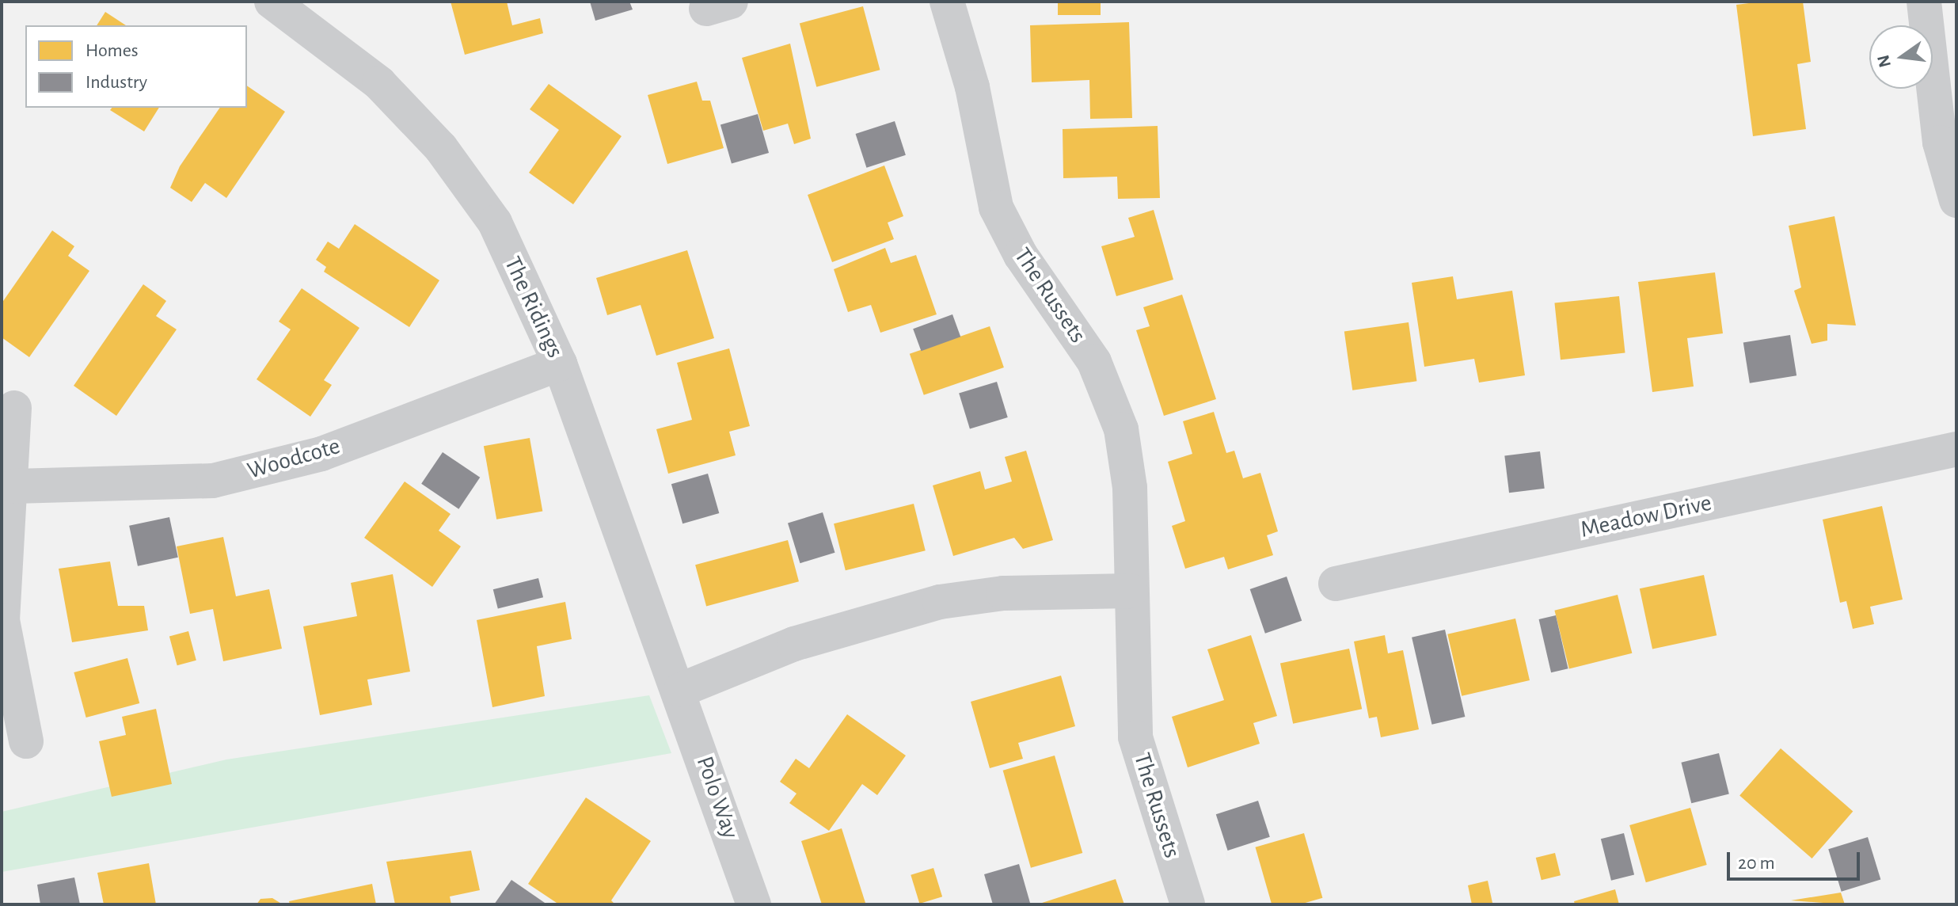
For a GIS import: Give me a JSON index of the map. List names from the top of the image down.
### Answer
{
  "streets": {
    "street": [
      "The Russets",
      "The Ridings",
      "Woodcote",
      "Meadow Drive",
      "Polo Way"
    ]
  },
  "crossings": [
    ["The Ridings", "Woodcote"],
    ["The Ridings", "Polo Way"]
  ],
  "legend": ["Homes", "Industry"],
  "scale_bar": "20 m",
  "north": "left"
}
